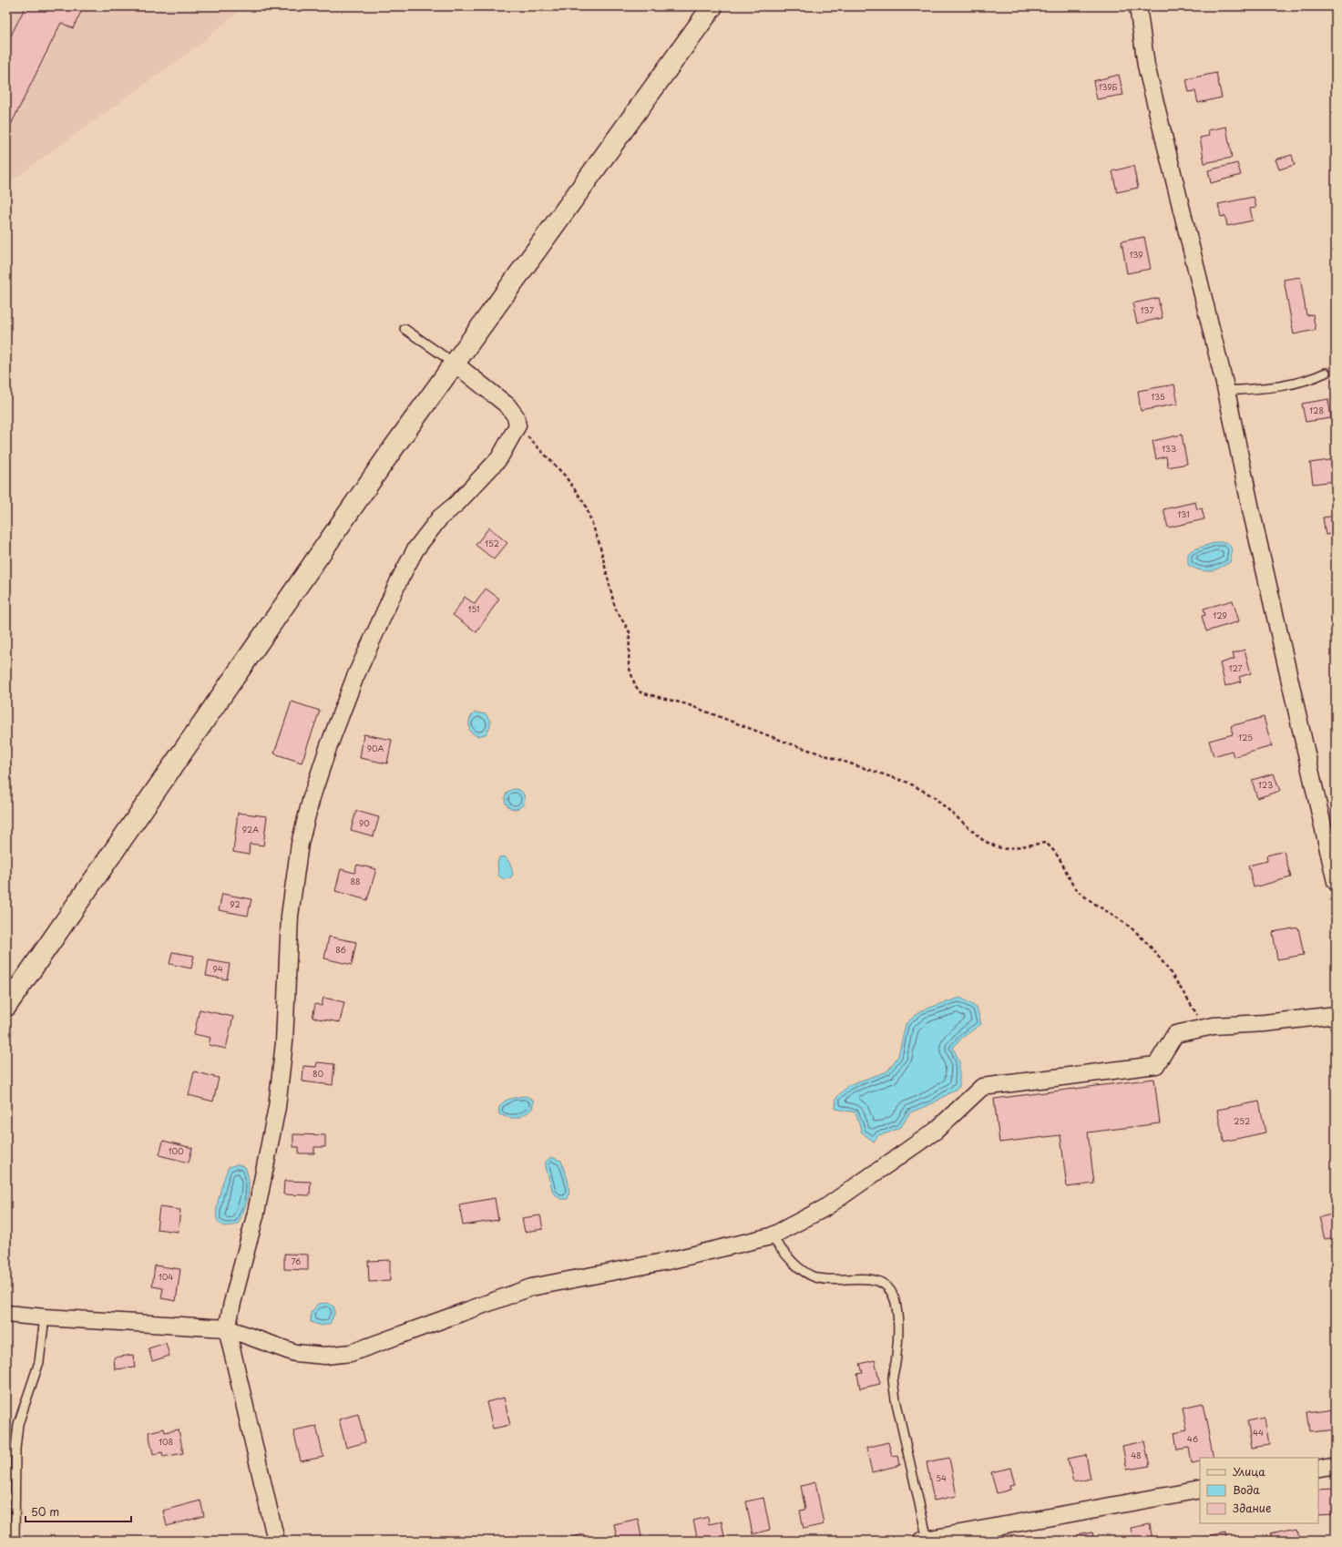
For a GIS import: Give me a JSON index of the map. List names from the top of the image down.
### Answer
{
  "house_numbers": [
    "139Б",
    "139",
    "137",
    "135",
    "128",
    "133",
    "131",
    "152",
    "151",
    "129",
    "127",
    "125",
    "90А",
    "123",
    "90",
    "92А",
    "88",
    "92",
    "86",
    "94",
    "80",
    "252",
    "100",
    "76",
    "104",
    "44",
    "46",
    "108",
    "48",
    "54"
  ],
  "legend": ["Улица", "Вода", "Здание"],
  "scale_bar": "50 m"
}
